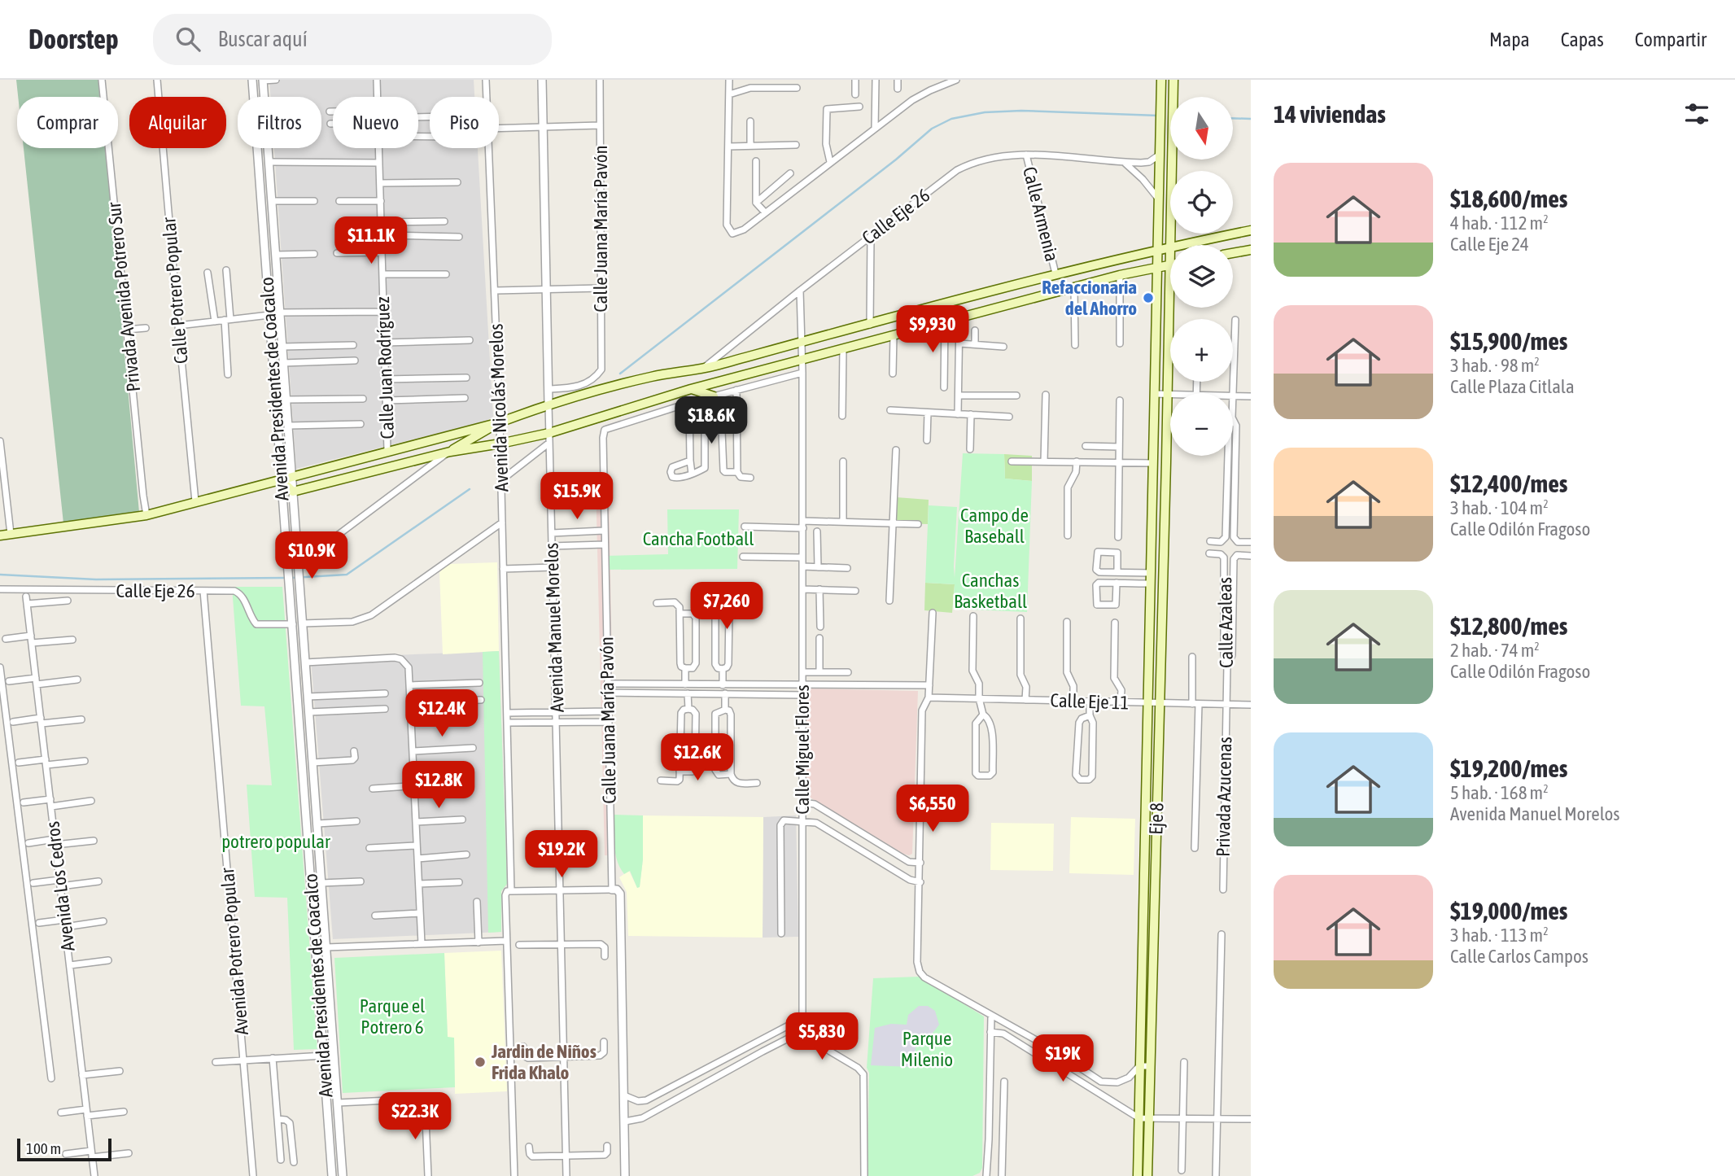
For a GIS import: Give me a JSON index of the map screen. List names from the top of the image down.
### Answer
{
  "streets": {
    "main road": ["Eje 8"],
    "street": [
      "Calle Armenia",
      "Calle Eje 26",
      "Calle Juana María Pavón",
      "Calle Potrero Popular",
      "Privada Avenida Potrero Sur",
      "Calle Juan Rodríguez",
      "Avenida Presidentes de Coacalco",
      "Avenida Nicolás Morelos",
      "Calle Azaleas",
      "Avenida Manuel Morelos",
      "Calle Eje 11",
      "Calle Miguel Flores",
      "Privada Azucenas",
      "Avenida Los Cedros",
      "Avenida Potrero Popular"
    ]
  },
  "crossings": [
    ["Calle Armenia", "Calle Eje 26"],
    ["Calle Eje 26", "Avenida Presidentes de Coacalco"],
    ["Calle Eje 26", "Calle Miguel Flores"],
    ["Calle Eje 26", "Eje 8"],
    ["Calle Eje 26", "Avenida Potrero Popular"],
    ["Calle Juana María Pavón", "Avenida Manuel Morelos"],
    ["Calle Azaleas", "Calle Eje 11"],
    ["Calle Azaleas", "Privada Azucenas"],
    ["Calle Eje 11", "Privada Azucenas"],
    ["Calle Eje 11", "Eje 8"]
  ],
  "parks": [
    "Campo de Baseball",
    "Cancha Football",
    "Canchas Basketball",
    "potrero popular",
    "Parque el Potrero 6",
    "Parque Milenio"
  ],
  "places": ["Refaccionaria del Ahorro", "Jardin de Niños Frida Khalo"],
  "scale_bar": "100 m",
  "north": "bottom",
  "page": {
    "header": "Doorstep",
    "search": "Buscar aquí",
    "nav": ["Mapa", "Capas", "Compartir"],
    "heading": "14 viviendas",
    "map_buttons": ["+", "−"],
    "chip": [
      "Comprar",
      "Alquilar",
      "Filtros",
      "Nuevo",
      "Piso"
    ],
    "list": [
      {
        "name": "$18,600/mes",
        "note": "4 hab. · 112 m² · Calle Eje 24"
      },
      {
        "name": "$15,900/mes",
        "note": "3 hab. · 98 m² · Calle Plaza Citlala"
      },
      {
        "name": "$12,400/mes",
        "note": "3 hab. · 104 m² · Calle Odilón Fragoso"
      },
      {
        "name": "$12,800/mes",
        "note": "2 hab. · 74 m² · Calle Odilón Fragoso"
      },
      {
        "name": "$19,200/mes",
        "note": "5 hab. · 168 m² · Avenida Manuel Morelos"
      },
      {
        "name": "$19,000/mes",
        "note": "3 hab. · 113 m² · Calle Carlos Campos"
      }
    ],
    "price": [
      "$11.1K",
      "$9,930",
      "$18.6K",
      "$15.9K",
      "$10.9K",
      "$7,260",
      "$12.4K",
      "$12.6K",
      "$12.8K",
      "$6,550",
      "$19.2K",
      "$5,830",
      "$19K",
      "$22.3K"
    ],
    "scale": "100 m"
  }
}
